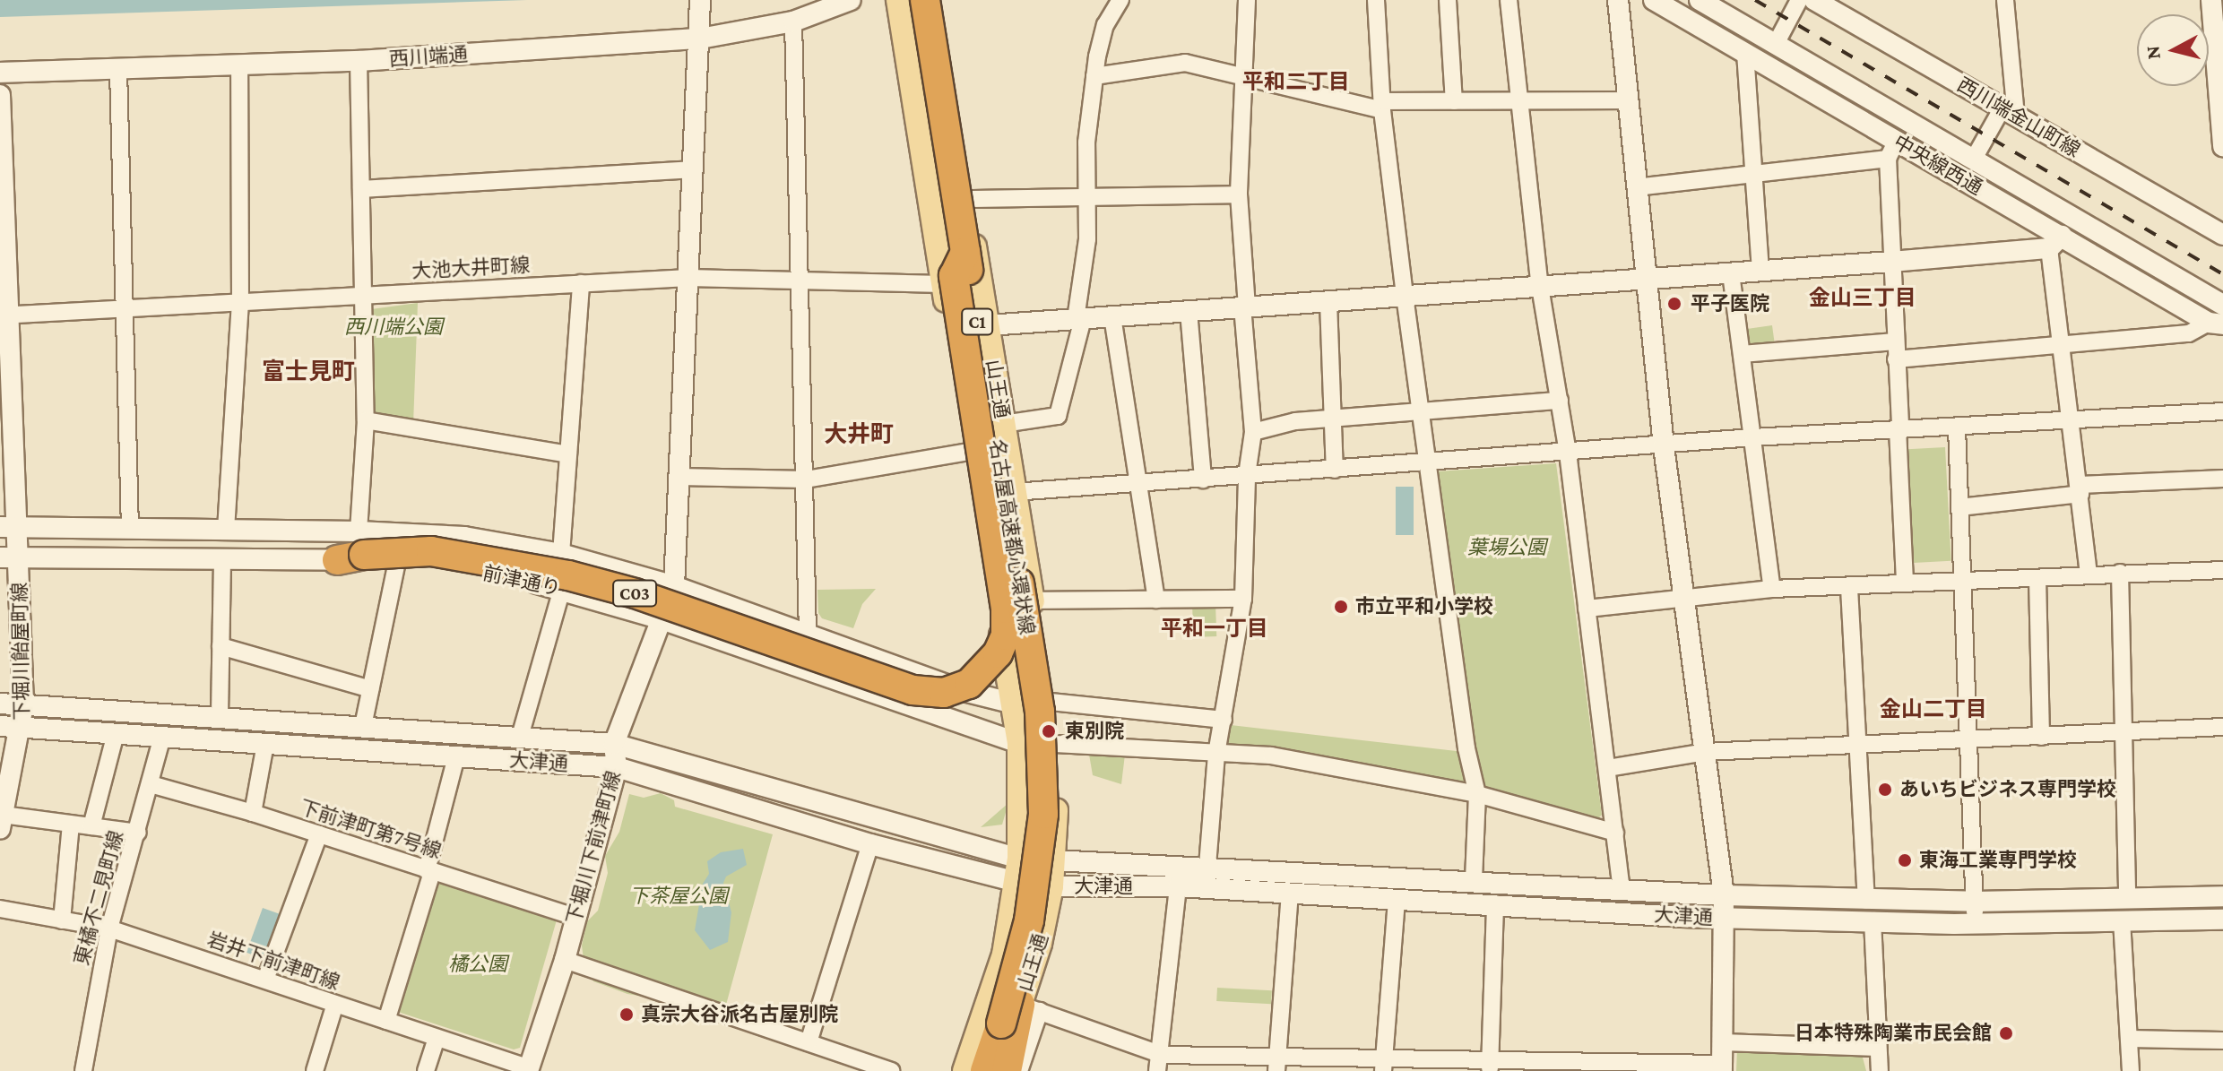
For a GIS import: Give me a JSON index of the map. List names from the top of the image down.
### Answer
{
  "streets": {
    "highway": ["C1", "名古屋高速都心環状線", "C03"],
    "main road": ["山王通"],
    "street": [
      "西川端通",
      "西川端金山町線",
      "中央線西通",
      "大池大井町線",
      "前津通り",
      "下堀川飴屋町線",
      "大津通",
      "下前津町第7号線",
      "下堀川下前津町線",
      "東橘不二見町線",
      "岩井下前津町線"
    ]
  },
  "crossings": [
    ["大池大井町線", "山王通"],
    ["大池大井町線", "下堀川飴屋町線"],
    ["山王通", "前津通り"],
    ["山王通", "大津通"],
    ["名古屋高速都心環状線", "C03"],
    ["前津通り", "C03"],
    ["前津通り", "下堀川飴屋町線"],
    ["前津通り", "下堀川下前津町線"],
    ["下堀川飴屋町線", "大津通"],
    ["大津通", "下堀川下前津町線"],
    ["大津通", "東橘不二見町線"],
    ["下前津町第7号線", "下堀川下前津町線"],
    ["下前津町第7号線", "東橘不二見町線"],
    ["下堀川下前津町線", "岩井下前津町線"],
    ["東橘不二見町線", "岩井下前津町線"]
  ],
  "districts": [
    "平和二丁目",
    "金山三丁目",
    "富士見町",
    "大井町",
    "平和一丁目",
    "金山二丁目"
  ],
  "parks": [
    "西川端公園",
    "葉場公園",
    "下茶屋公園",
    "橘公園"
  ],
  "places": [
    "平子医院",
    "市立平和小学校",
    "東別院",
    "あいちビジネス専門学校",
    "東海工業専門学校",
    "真宗大谷派名古屋別院",
    "日本特殊陶業市民会館"
  ],
  "north": "left"
}
